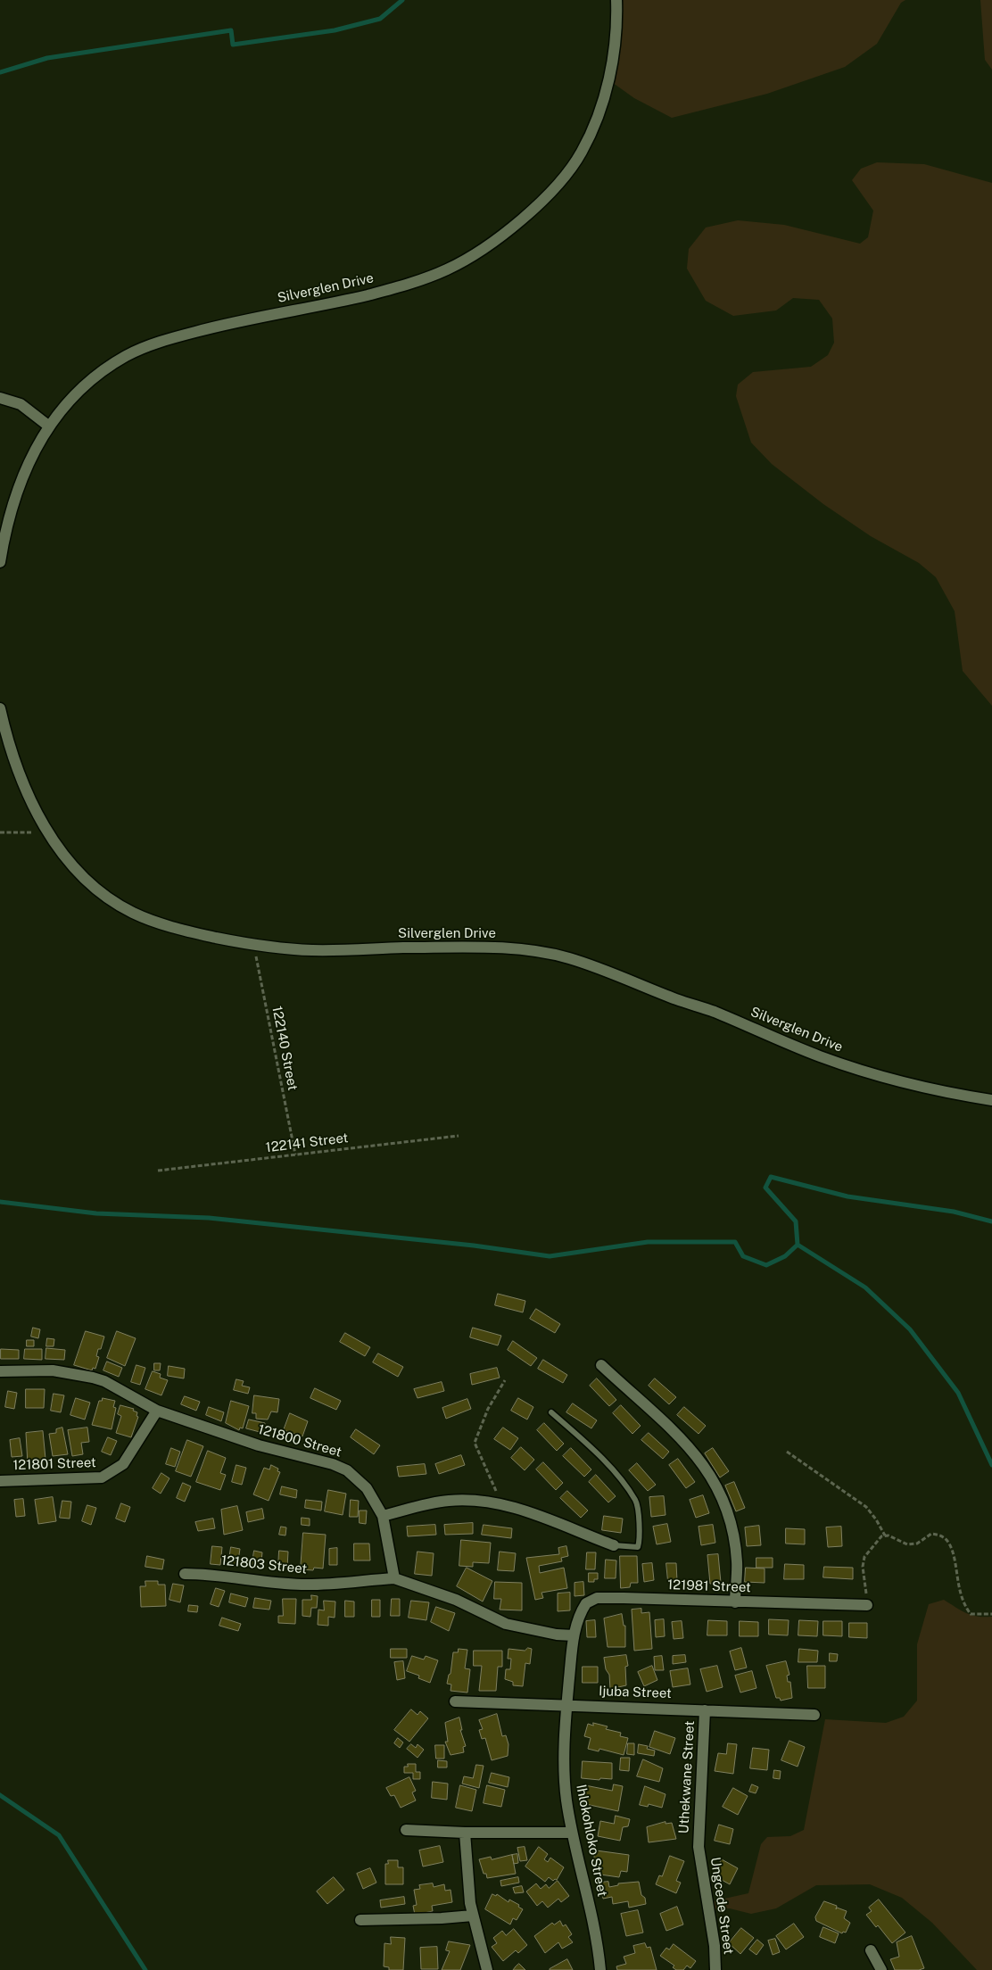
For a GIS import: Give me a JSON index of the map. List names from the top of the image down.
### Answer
{
  "streets": {
    "street": [
      "Silverglen Drive",
      "121800 Street",
      "121801 Street",
      "121803 Street",
      "121981 Street",
      "Ijuba Street",
      "Uthekwane Street",
      "Ihlokohloko Street",
      "Ungcede Street"
    ],
    "path": ["122140 Street", "122141 Street"]
  },
  "crossings": [
    ["Silverglen Drive", "122140 Street"],
    ["122140 Street", "122141 Street"],
    ["121800 Street", "121801 Street"],
    ["121800 Street", "121803 Street"],
    ["121981 Street", "Ihlokohloko Street"],
    ["Ijuba Street", "Uthekwane Street"],
    ["Ijuba Street", "Ihlokohloko Street"],
    ["Uthekwane Street", "Ungcede Street"]
  ]
}
